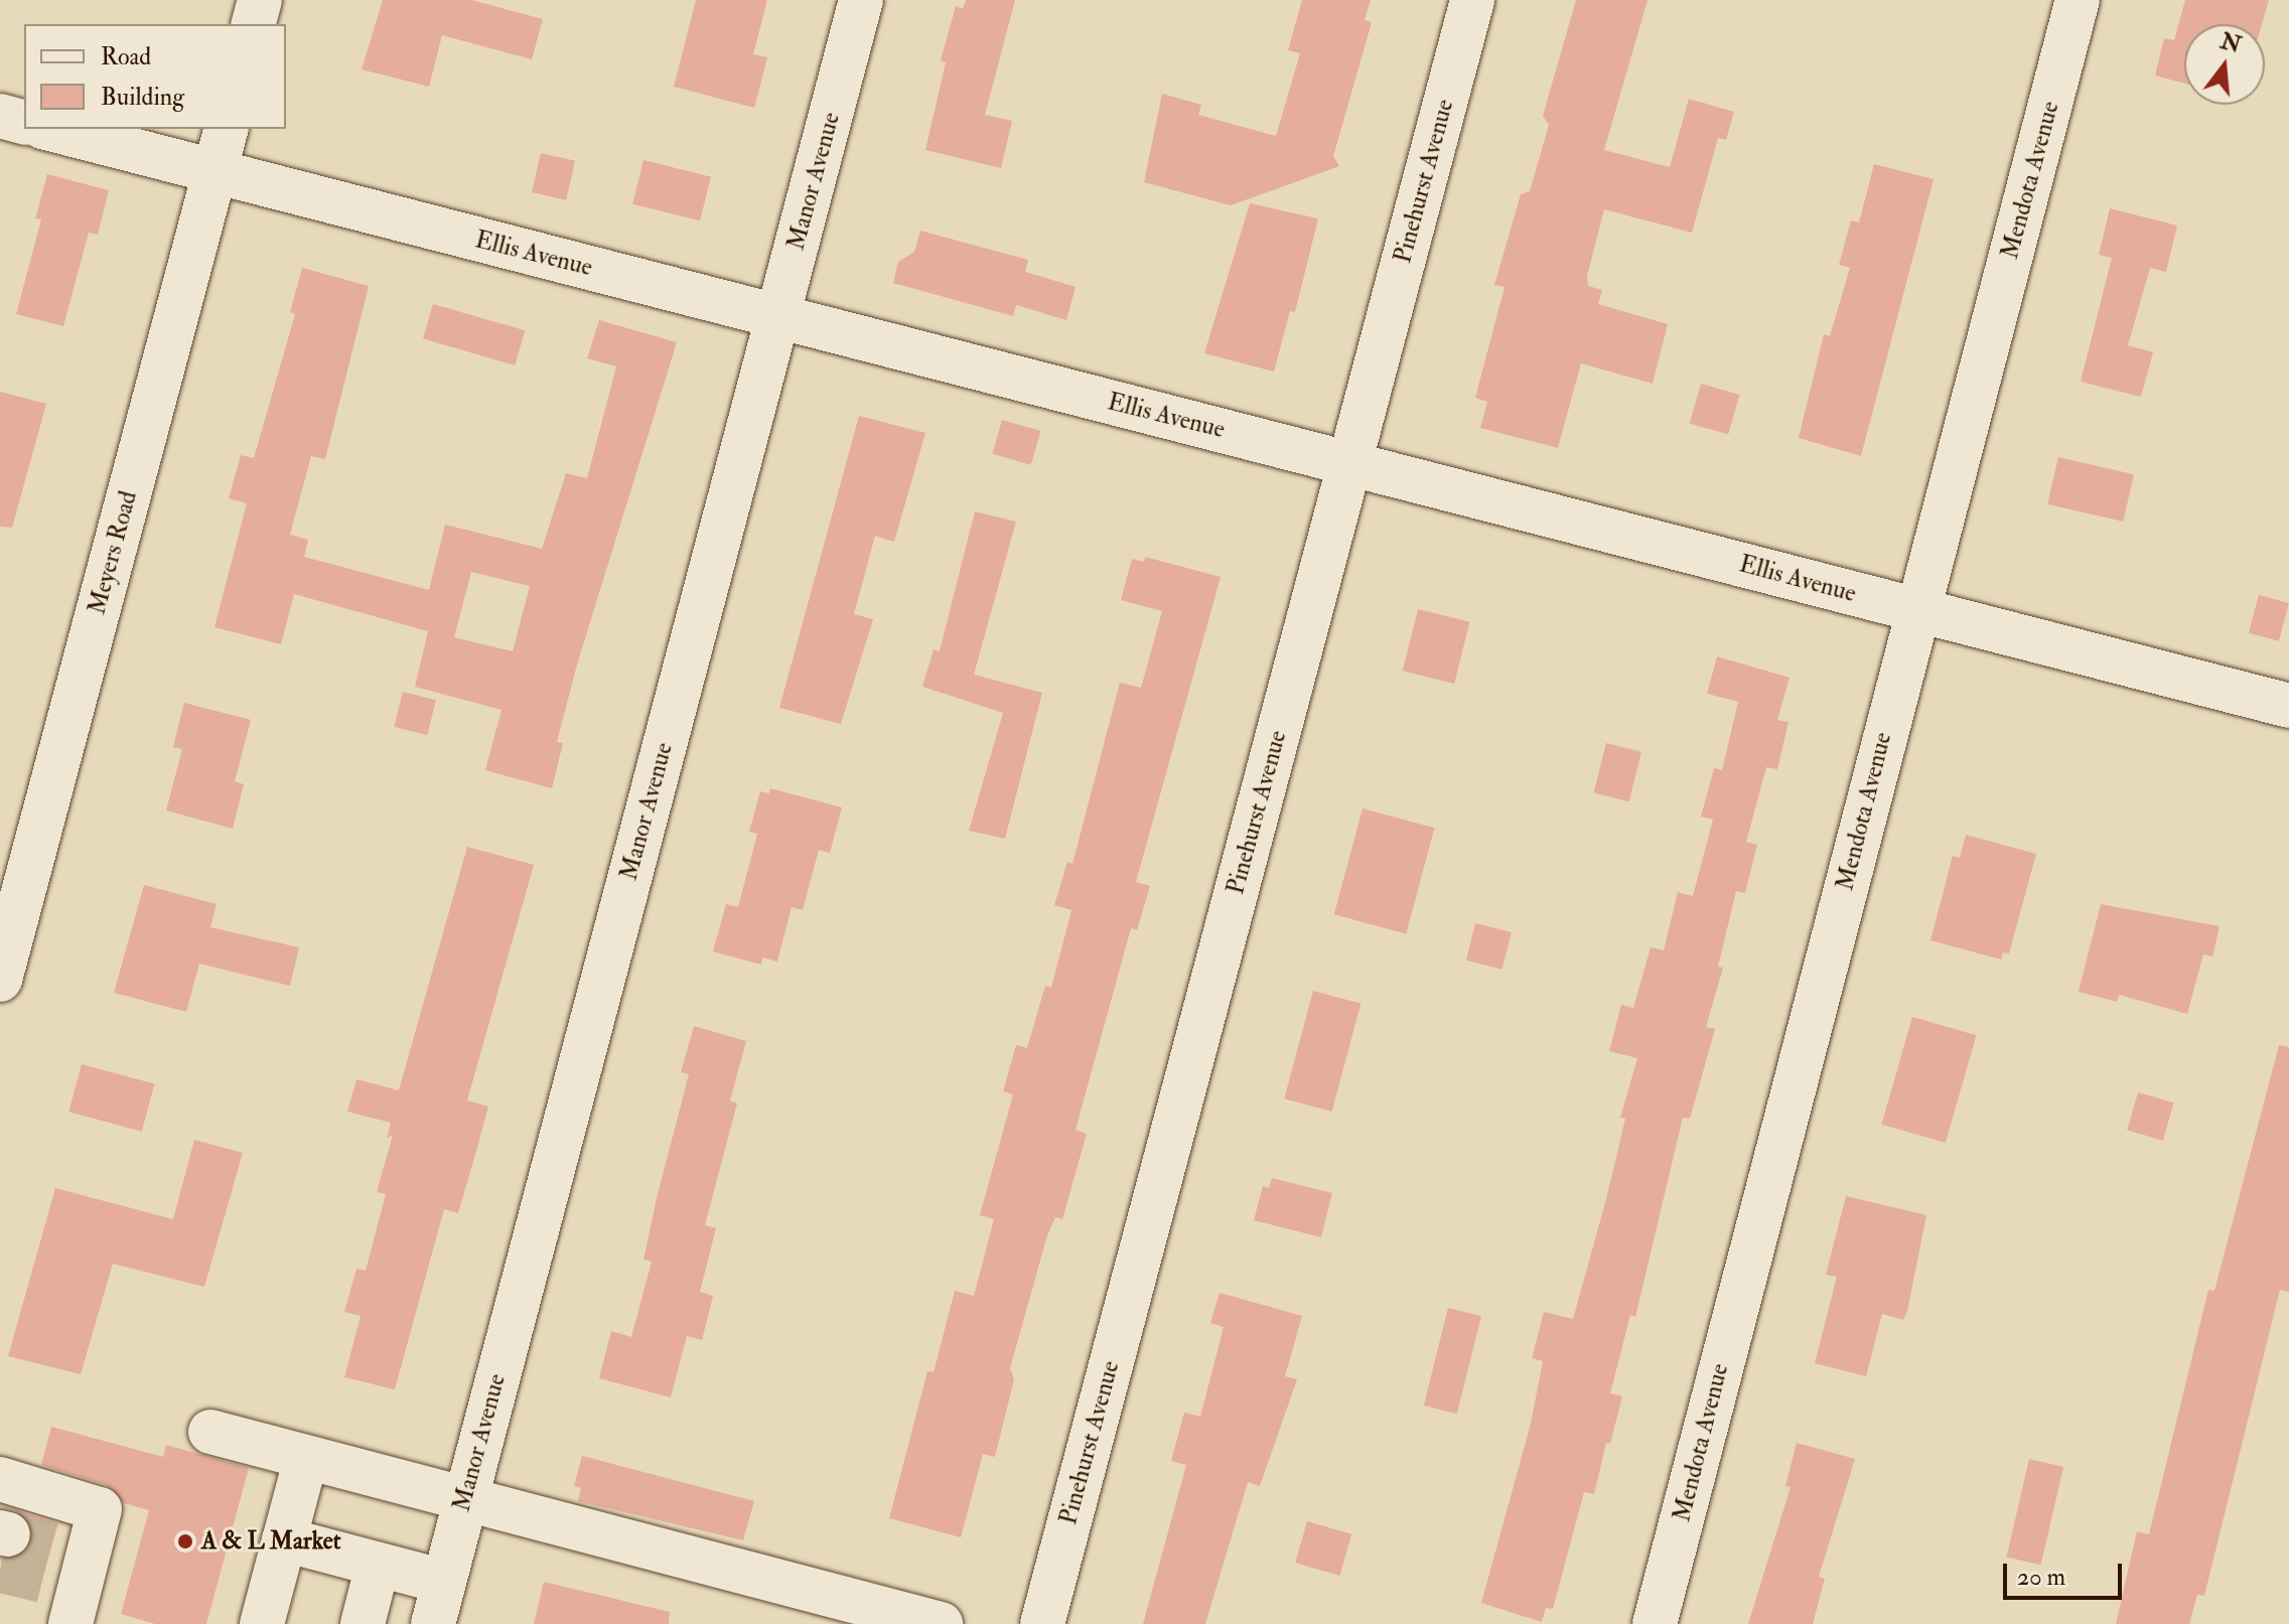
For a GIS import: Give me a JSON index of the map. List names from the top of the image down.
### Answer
{
  "streets": {
    "street": [
      "Mendota Avenue",
      "Manor Avenue",
      "Pinehurst Avenue",
      "Ellis Avenue",
      "Meyers Road"
    ]
  },
  "crossings": [
    ["Mendota Avenue", "Ellis Avenue"],
    ["Manor Avenue", "Ellis Avenue"],
    ["Pinehurst Avenue", "Ellis Avenue"],
    ["Ellis Avenue", "Meyers Road"]
  ],
  "places": ["A & L Market"],
  "legend": ["Road", "Building"],
  "scale_bar": "20 m",
  "north": "top"
}
